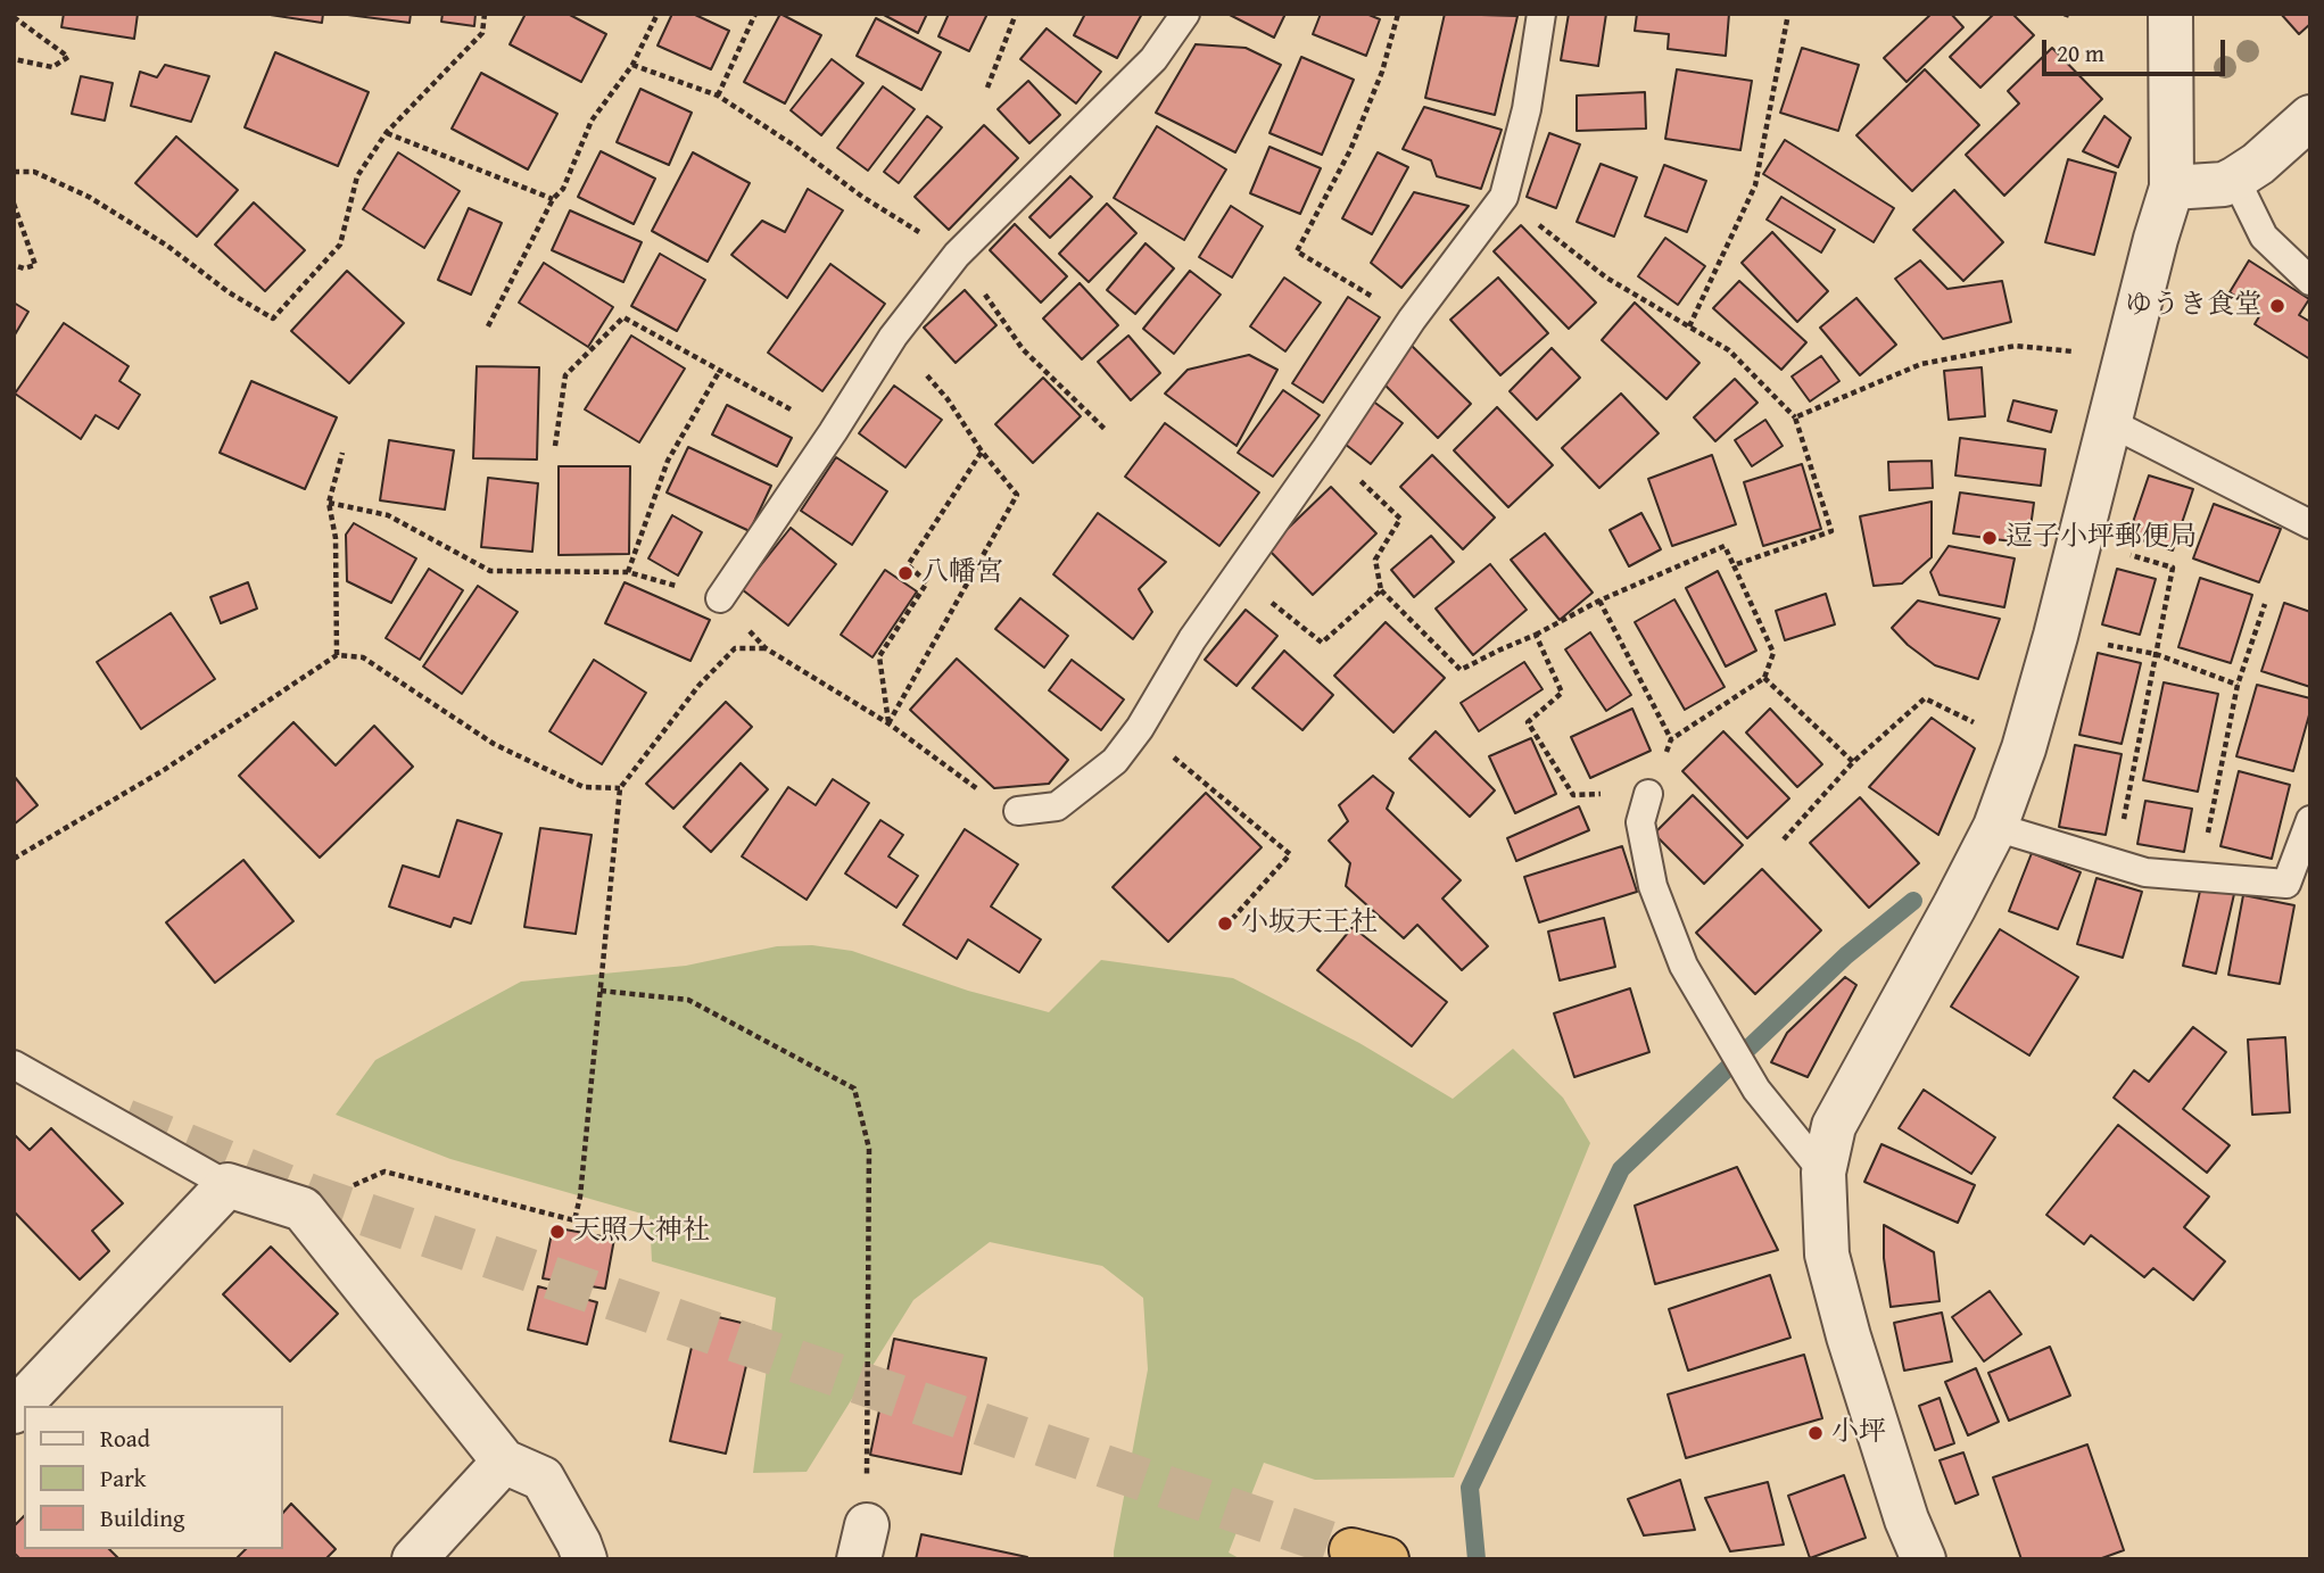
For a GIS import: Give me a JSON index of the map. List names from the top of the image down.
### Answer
{
  "places": [
    "ゆうき食堂",
    "逗子小坪郵便局",
    "八幡宮",
    "小坂天王社",
    "天照大神社",
    "小坪"
  ],
  "legend": ["Road", "Park", "Building"],
  "scale_bar": "20 m"
}
